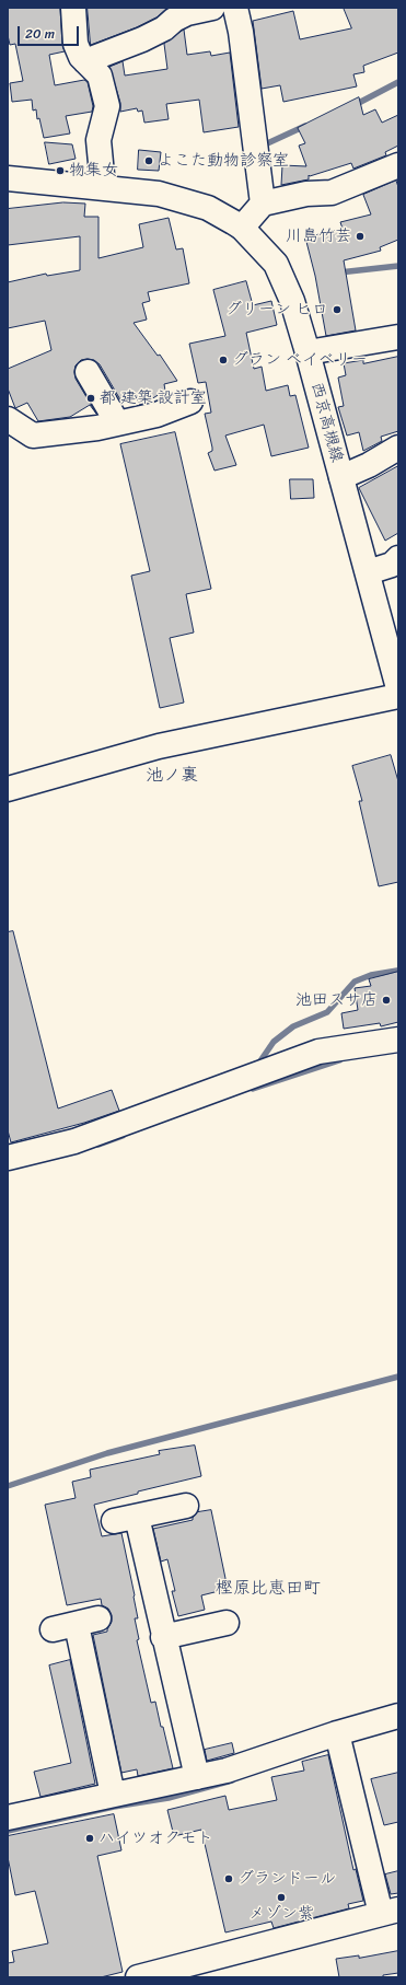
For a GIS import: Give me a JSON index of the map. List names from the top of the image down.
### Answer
{
  "streets": {
    "street": ["西京高槻線"]
  },
  "districts": ["池ノ裏", "樫原比恵田町"],
  "places": [
    "よこた動物診察室",
    "物集女",
    "川島竹芸",
    "グリーン ヒロ",
    "グラン ベイベリー",
    "都 建築 設計室",
    "池田スサ店",
    "ハイツオクモト",
    "グランドール",
    "メゾン紫"
  ],
  "scale_bar": "20 m"
}
